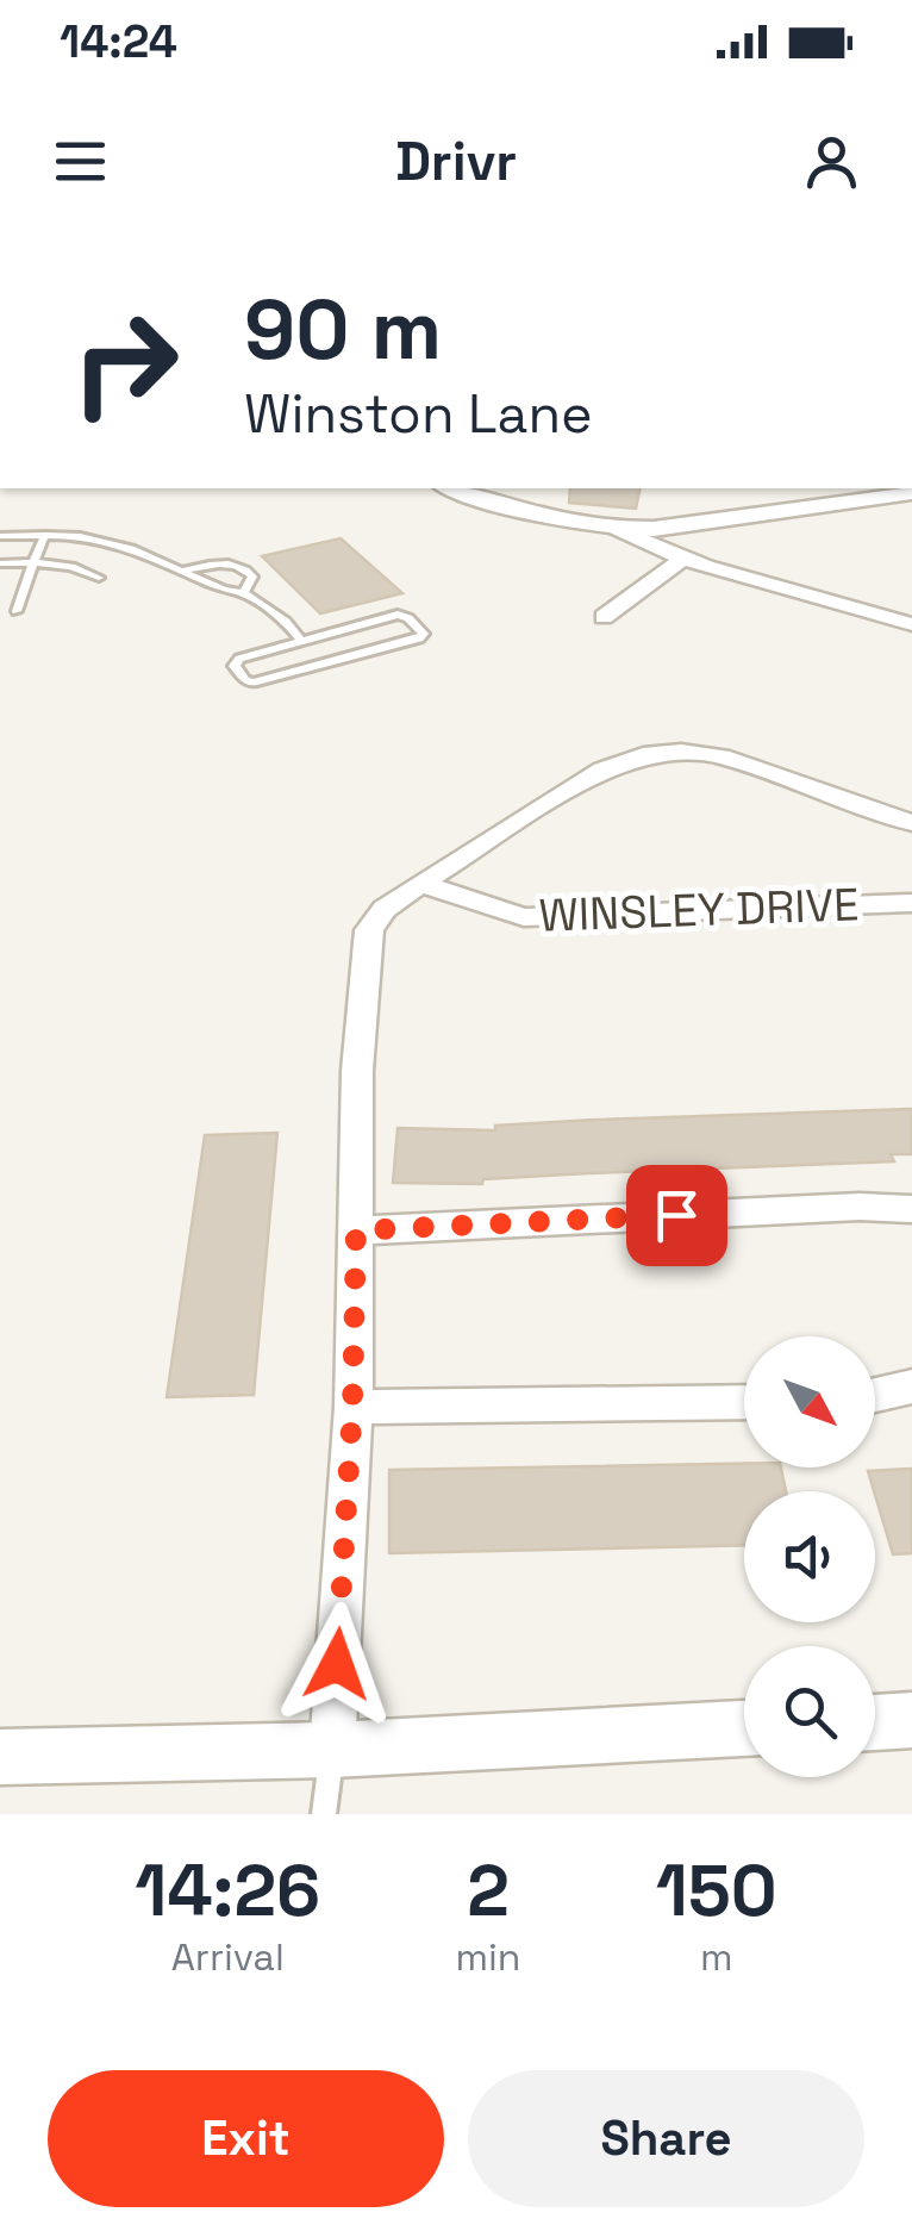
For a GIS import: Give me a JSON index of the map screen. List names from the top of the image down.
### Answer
{
  "streets": {
    "street": ["WINSLEY DRIVE"]
  },
  "north": "bottom right",
  "page": {
    "status": "14:24",
    "header": "Drivr",
    "turn": ["90 m", "Winston Lane"],
    "eta": [
      "14:26",
      "Arrival",
      "2",
      "min",
      "150",
      "m"
    ],
    "buttons": ["Exit", "Share"]
  }
}
